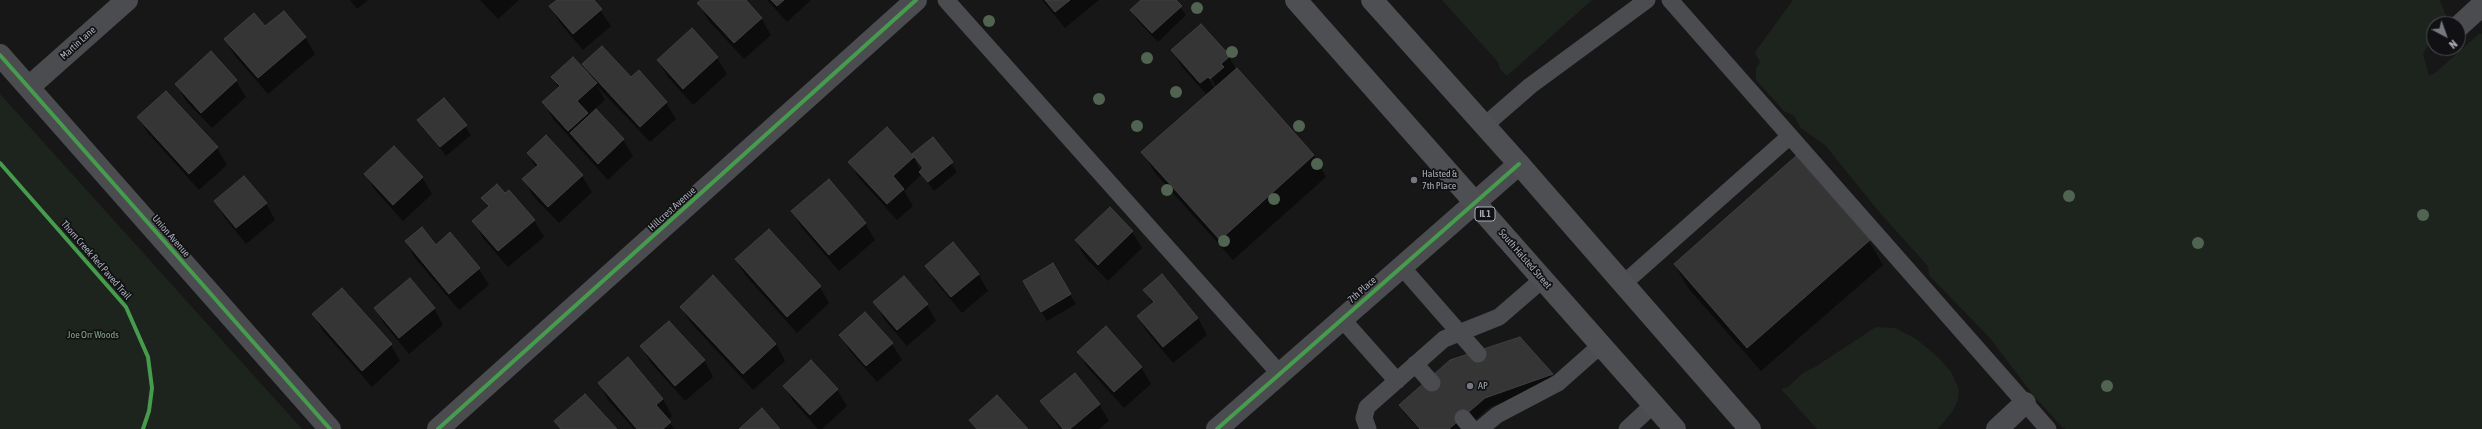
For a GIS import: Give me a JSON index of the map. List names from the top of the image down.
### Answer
{
  "streets": {
    "main road": ["IL 1", "South Halsted Street"],
    "street": [
      "Martin Lane",
      "Hillcrest Avenue",
      "Union Avenue",
      "7th Place"
    ],
    "cycle path": ["Thorn Creek Red Paved Trail"]
  },
  "crossings": [
    ["Martin Lane", "Union Avenue"],
    ["South Halsted Street", "7th Place"]
  ],
  "parks": ["Joe Orr Woods"],
  "places": ["Halsted & 7th Place", "AP"],
  "north": "bottom right"
}
